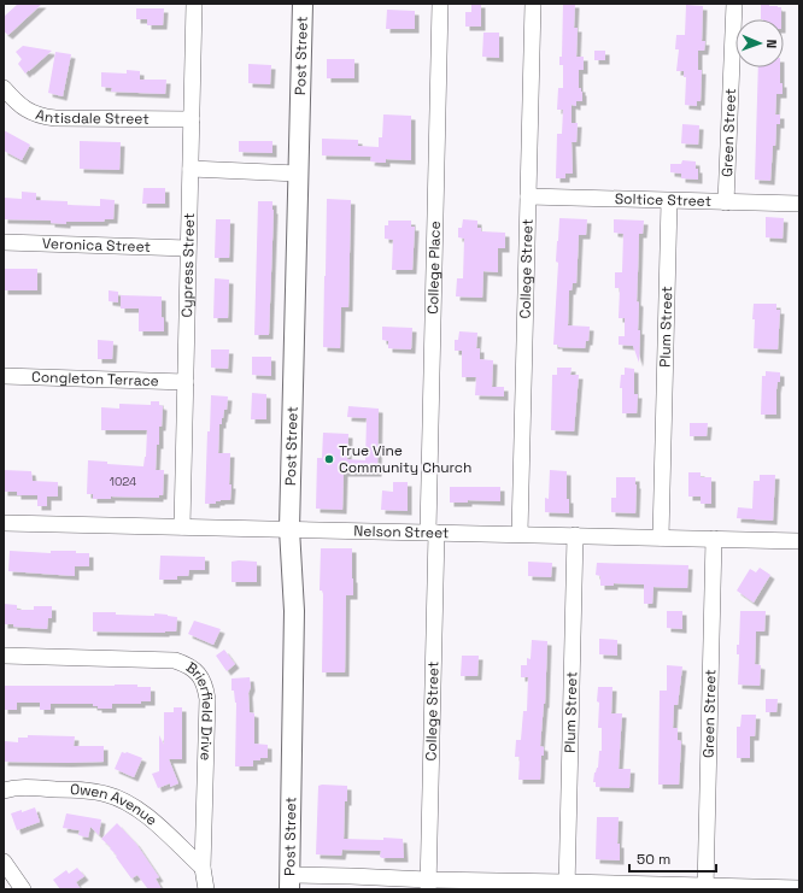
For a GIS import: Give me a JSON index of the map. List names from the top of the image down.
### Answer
{
  "streets": {
    "main road": ["Post Street"],
    "street": [
      "Antisdale Street",
      "Green Street",
      "Soltice Street",
      "Veronica Street",
      "Cypress Street",
      "College Place",
      "College Street",
      "Plum Street",
      "Congleton Terrace",
      "Nelson Street",
      "Brierfield Drive",
      "Owen Avenue"
    ]
  },
  "crossings": [
    ["Post Street", "Nelson Street"],
    ["Antisdale Street", "Cypress Street"],
    ["Green Street", "Soltice Street"],
    ["Green Street", "Nelson Street"],
    ["Soltice Street", "College Street"],
    ["Soltice Street", "Plum Street"],
    ["Veronica Street", "Cypress Street"],
    ["Cypress Street", "Congleton Terrace"],
    ["Cypress Street", "Nelson Street"],
    ["College Place", "College Street"],
    ["College Place", "Nelson Street"],
    ["College Street", "Nelson Street"],
    ["Plum Street", "Nelson Street"],
    ["Brierfield Drive", "Owen Avenue"]
  ],
  "places": ["True Vine Community Church"],
  "house_numbers": ["1024"],
  "scale_bar": "50 m",
  "north": "right"
}
